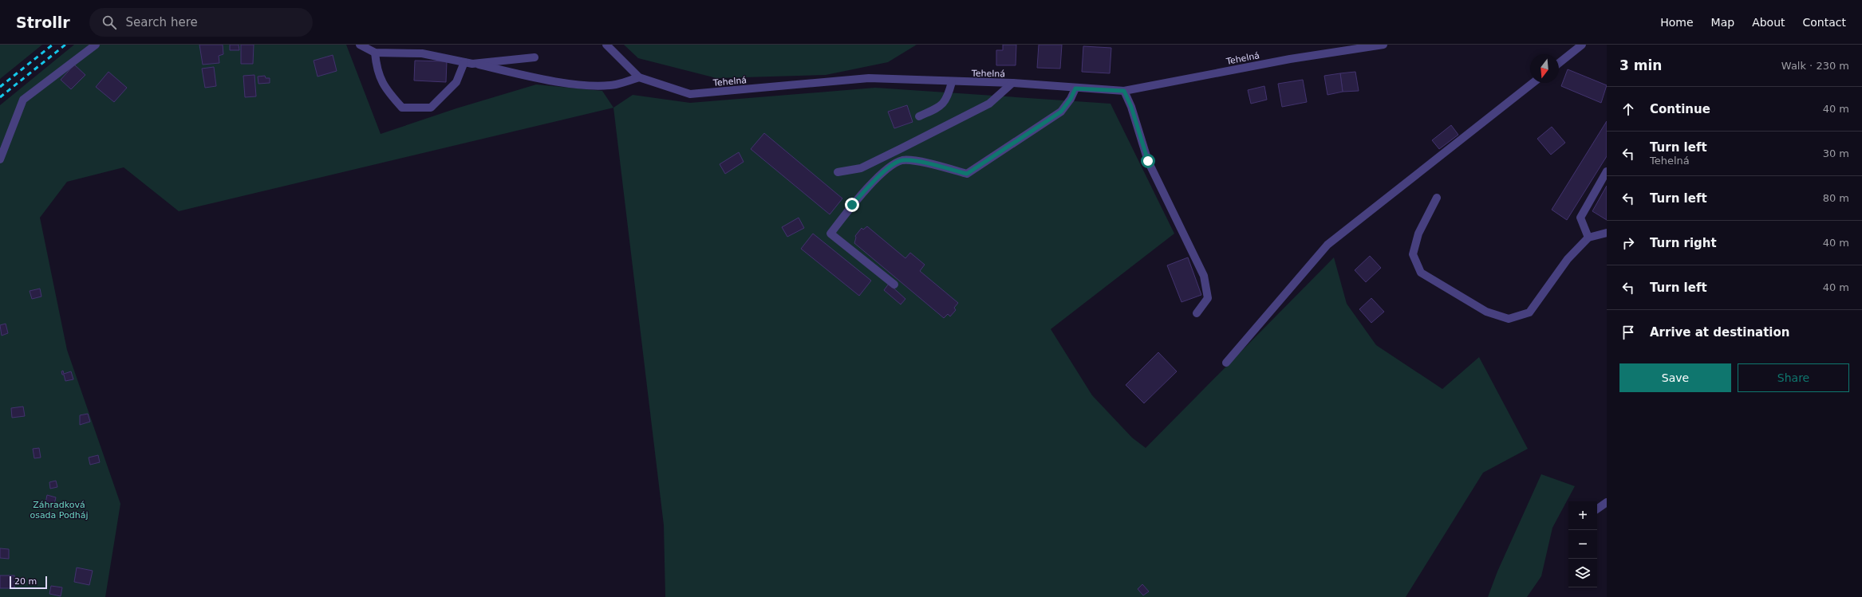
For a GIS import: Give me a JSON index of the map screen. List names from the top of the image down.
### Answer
{
  "streets": {
    "street": ["Tehelná"]
  },
  "parks": ["Záhradková osada Podháj"],
  "scale_bar": "20 m",
  "north": "bottom",
  "page": {
    "header": "Strollr",
    "search": "Search here",
    "nav": [
      "Home",
      "Map",
      "About",
      "Contact"
    ],
    "heading": ["3 min", "Walk · 230 m"],
    "list": [
      ["Continue", "40 m"],
      ["Turn left", "Tehelná", "30 m"],
      ["Turn left", "80 m"],
      ["Turn right", "40 m"],
      ["Turn left", "40 m"],
      "Arrive at destination"
    ],
    "buttons": ["Save", "Share"],
    "map_buttons": ["+", "−"],
    "scale": "20 m"
  }
}
